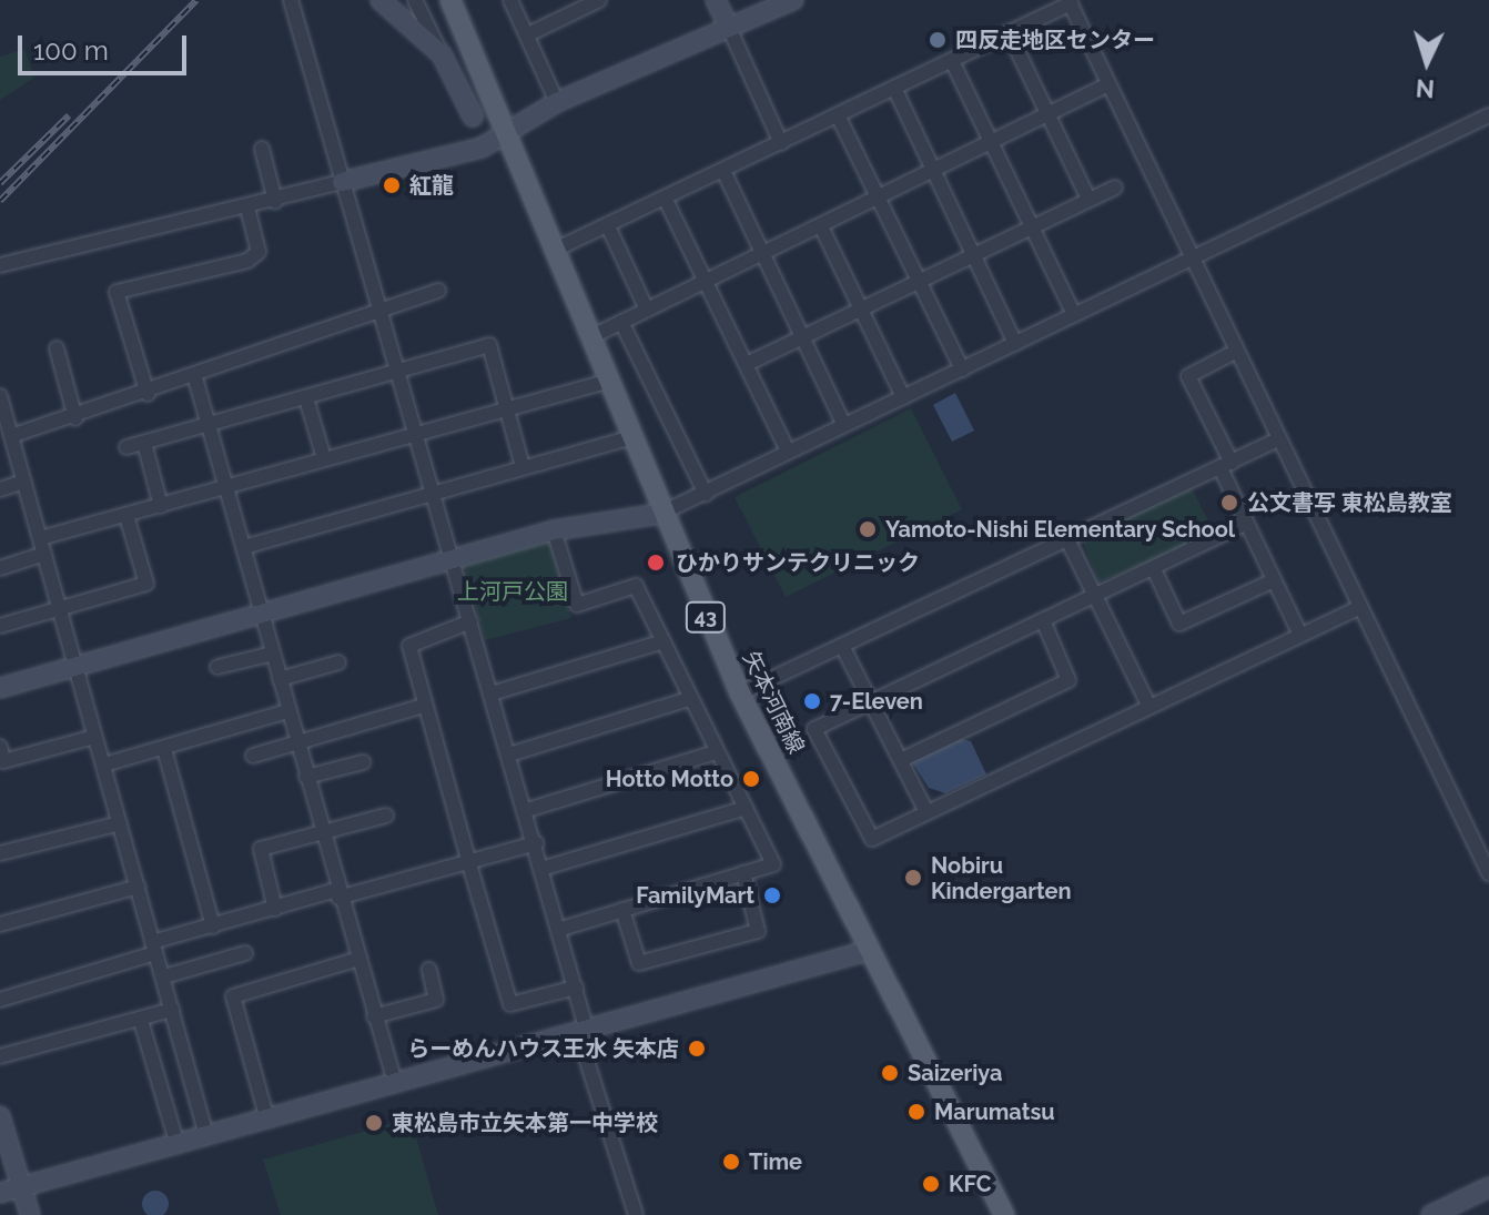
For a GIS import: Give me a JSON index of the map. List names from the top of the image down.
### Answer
{
  "streets": {
    "main road": ["43", "矢本河南線"]
  },
  "parks": ["上河戸公園"],
  "places": [
    "四反走地区センター",
    "紅龍",
    "公文書写 東松島教室",
    "Yamoto-Nishi Elementary School",
    "ひかりサンテクリニック",
    "7-Eleven",
    "Hotto Motto",
    "Nobiru Kindergarten",
    "FamilyMart",
    "らーめんハウス王水 矢本店",
    "Saizeriya",
    "Marumatsu",
    "東松島市立矢本第一中学校",
    "Time",
    "KFC"
  ],
  "scale_bar": "100 m",
  "north": "bottom"
}
